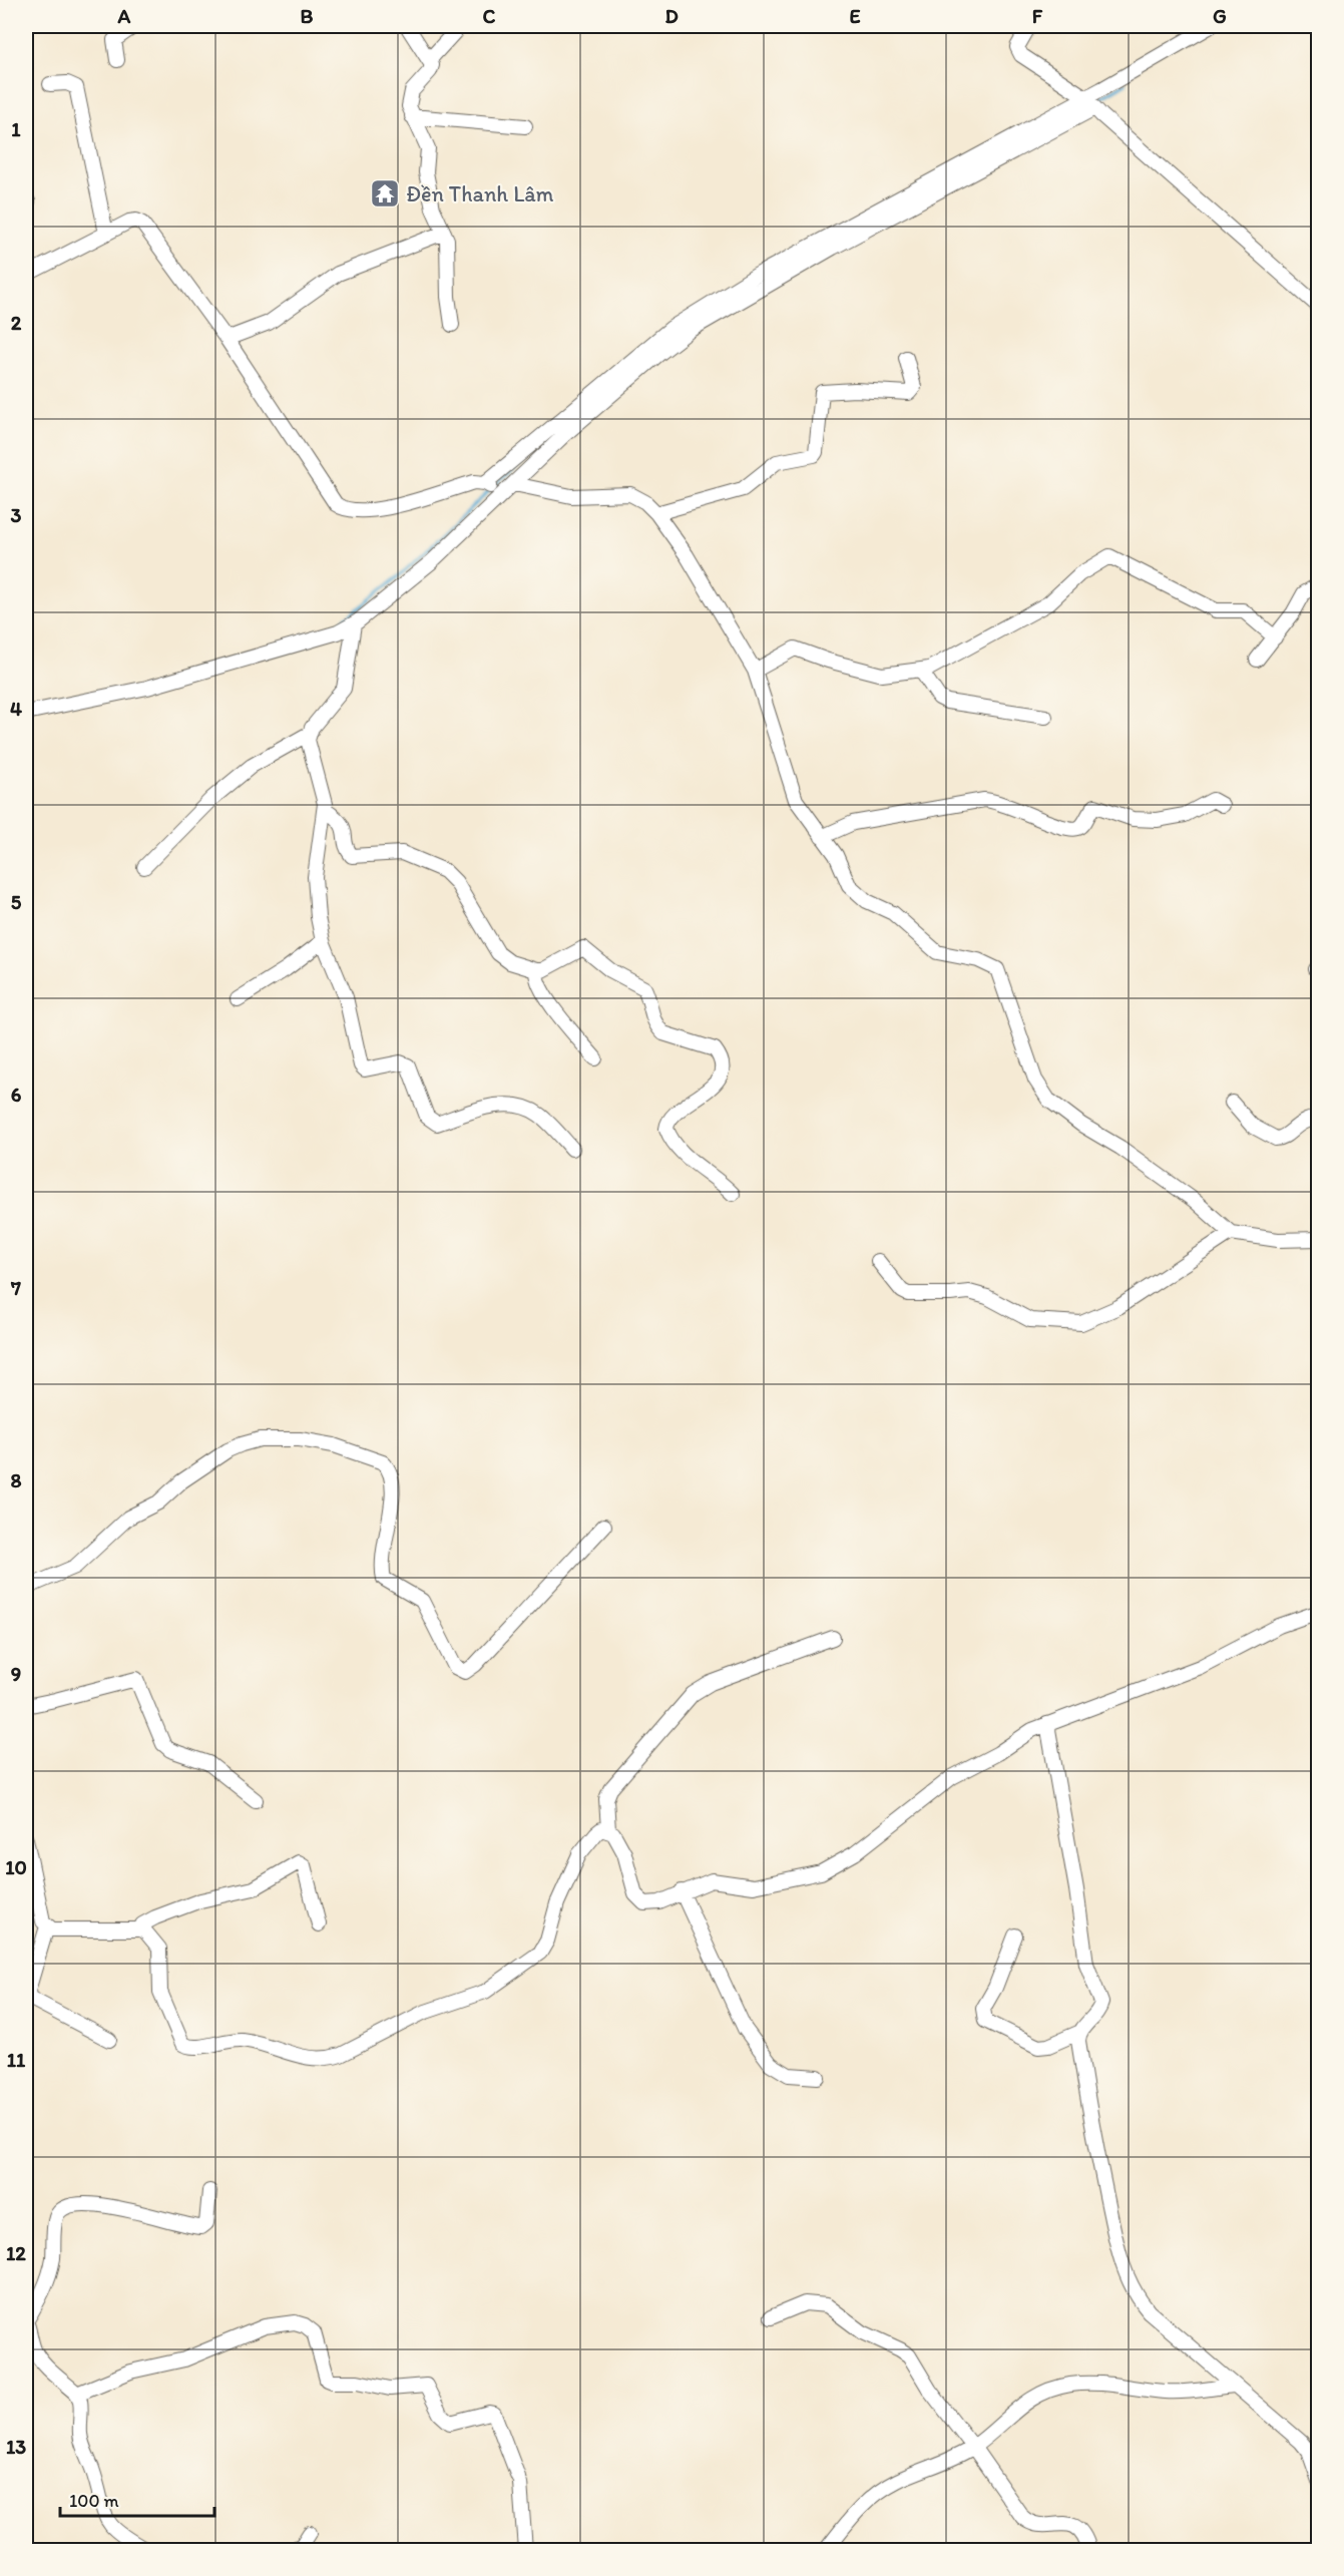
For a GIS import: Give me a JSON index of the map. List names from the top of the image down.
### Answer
{
  "places": {
    "temple": ["Đền Thanh Lâm"]
  },
  "scale_bar": "100 m",
  "grid": {
    "columns": [
      "A",
      "B",
      "C",
      "D",
      "E",
      "F",
      "G"
    ],
    "rows": [
      "1",
      "2",
      "3",
      "4",
      "5",
      "6",
      "7",
      "8",
      "9",
      "10",
      "11",
      "12",
      "13"
    ]
  }
}
